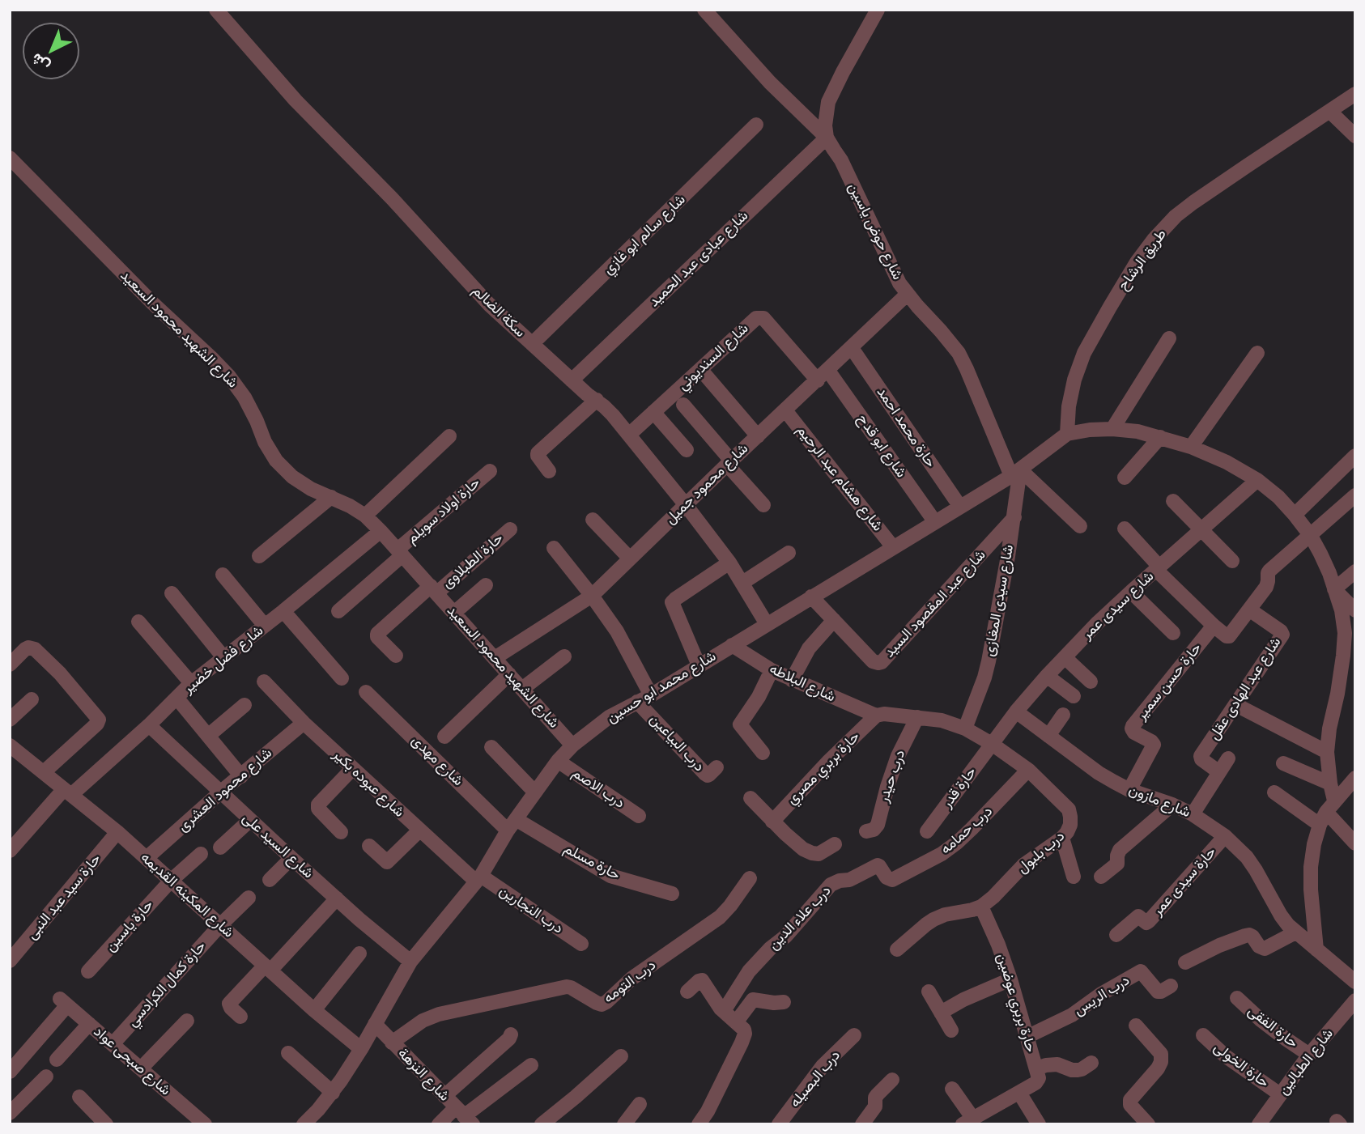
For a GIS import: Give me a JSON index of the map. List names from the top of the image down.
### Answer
{
  "streets": {
    "street": [
      "شارع حوض ياسين",
      "شارع سالم ابو غازي",
      "شارع عبادى عبد الحميد",
      "طريق الرشاح",
      "سكة الضالم",
      "شارع الشهيد محمود السعيد",
      "شارع السنديوني",
      "حارة محمد احمد",
      "شارع ابو قدح",
      "شارع هشام عبد الرحيم",
      "شارع محمود جميل",
      "حارة اولاد سويلم",
      "حارة الطبلاوى",
      "شارع سيدى المغازى",
      "شارع عبد المقصود السيد",
      "شارع سيدى عمر",
      "شارع فضل خضير",
      "حارة حسن سمير",
      "شارع البلاطه",
      "شارع محمد ابو حسين",
      "شارع عبد الهادى عقل",
      "درب البياعين",
      "شارع مهدى",
      "حارة بربري مصري",
      "درب حيدر",
      "شارع عبوده بكير",
      "حارة قدر",
      "درب الاصم",
      "شارع محمود العشرى",
      "شارع مازون",
      "درب حمامه",
      "شارع السيد على",
      "درب بلبول",
      "حارة مسلم",
      "حارة سيدى عمر",
      "شارع المكينه القديمه",
      "حارة سيد عبد النبى",
      "درب النجارين",
      "درب علاء الدين",
      "حارة ياسين",
      "درب التومه",
      "حارة كمال الكرادسي",
      "درب الريس",
      "حارة بربري عوضين",
      "حارة الفقى",
      "شارع صبحى عواد",
      "شارع الطبالين",
      "حارة الخولى",
      "شارع النزهة",
      "درب البصيله"
    ]
  },
  "crossings": [
    ["شارع حوض ياسين", "شارع عبادى عبد الحميد"],
    ["شارع حوض ياسين", "شارع محمود جميل"],
    ["شارع حوض ياسين", "شارع سيدى المغازى"],
    ["شارع حوض ياسين", "شارع محمد ابو حسين"],
    ["شارع سالم ابو غازي", "سكة الضالم"],
    ["شارع عبادى عبد الحميد", "سكة الضالم"],
    ["طريق الرشاح", "شارع محمد ابو حسين"],
    ["سكة الضالم", "شارع السنديوني"],
    ["سكة الضالم", "شارع محمود جميل"],
    ["سكة الضالم", "شارع محمد ابو حسين"],
    ["شارع الشهيد محمود السعيد", "شارع محمود جميل"],
    ["شارع الشهيد محمود السعيد", "حارة اولاد سويلم"],
    ["شارع الشهيد محمود السعيد", "حارة الطبلاوى"],
    ["شارع الشهيد محمود السعيد", "شارع فضل خضير"],
    ["شارع الشهيد محمود السعيد", "شارع محمد ابو حسين"],
    ["شارع السنديوني", "شارع ابو قدح"],
    ["شارع السنديوني", "شارع محمود جميل"],
    ["حارة محمد احمد", "شارع محمود جميل"],
    ["حارة محمد احمد", "شارع محمد ابو حسين"],
    ["شارع ابو قدح", "شارع محمود جميل"],
    ["شارع ابو قدح", "شارع محمد ابو حسين"],
    ["شارع هشام عبد الرحيم", "شارع محمود جميل"],
    ["شارع هشام عبد الرحيم", "شارع محمد ابو حسين"],
    ["شارع سيدى المغازى", "شارع عبد المقصود السيد"],
    ["شارع سيدى المغازى", "شارع محمد ابو حسين"],
    ["شارع سيدى المغازى", "درب بلبول"],
    ["شارع سيدى عمر", "حارة قدر"],
    ["شارع سيدى عمر", "شارع مازون"],
    ["شارع سيدى عمر", "درب بلبول"],
    ["شارع فضل خضير", "شارع السيد على"],
    ["شارع فضل خضير", "شارع المكينه القديمه"],
    ["حارة حسن سمير", "شارع مازون"],
    ["شارع البلاطه", "شارع محمد ابو حسين"],
    ["شارع البلاطه", "حارة بربري مصري"],
    ["شارع البلاطه", "درب بلبول"],
    ["شارع محمد ابو حسين", "درب البياعين"],
    ["شارع محمد ابو حسين", "شارع مهدى"],
    ["شارع محمد ابو حسين", "شارع عبوده بكير"],
    ["شارع محمد ابو حسين", "درب الاصم"],
    ["شارع محمد ابو حسين", "شارع السيد على"],
    ["شارع محمد ابو حسين", "حارة مسلم"],
    ["شارع محمد ابو حسين", "شارع المكينه القديمه"],
    ["شارع محمد ابو حسين", "درب النجارين"],
    ["شارع محمد ابو حسين", "شارع النزهة"],
    ["شارع مهدى", "حارة مسلم"],
    ["حارة بربري مصري", "درب بلبول"],
    ["درب حيدر", "درب بلبول"],
    ["شارع عبوده بكير", "شارع محمود العشرى"],
    ["شارع عبوده بكير", "درب النجارين"],
    ["حارة قدر", "درب بلبول"],
    ["شارع محمود العشرى", "شارع السيد على"],
    ["شارع محمود العشرى", "شارع المكينه القديمه"],
    ["شارع مازون", "حارة سيدى عمر"],
    ["درب حمامه", "درب بلبول"],
    ["درب حمامه", "درب علاء الدين"],
    ["درب بلبول", "حارة بربري عوضين"],
    ["شارع المكينه القديمه", "حارة سيد عبد النبى"],
    ["شارع المكينه القديمه", "حارة ياسين"],
    ["شارع المكينه القديمه", "حارة كمال الكرادسي"],
    ["درب التومه", "شارع النزهة"],
    ["حارة كمال الكرادسي", "شارع صبحى عواد"],
    ["درب الريس", "حارة بربري عوضين"],
    ["حارة الفقى", "شارع الطبالين"],
    ["شارع الطبالين", "حارة الخولى"]
  ],
  "north": "bottom left"
}
